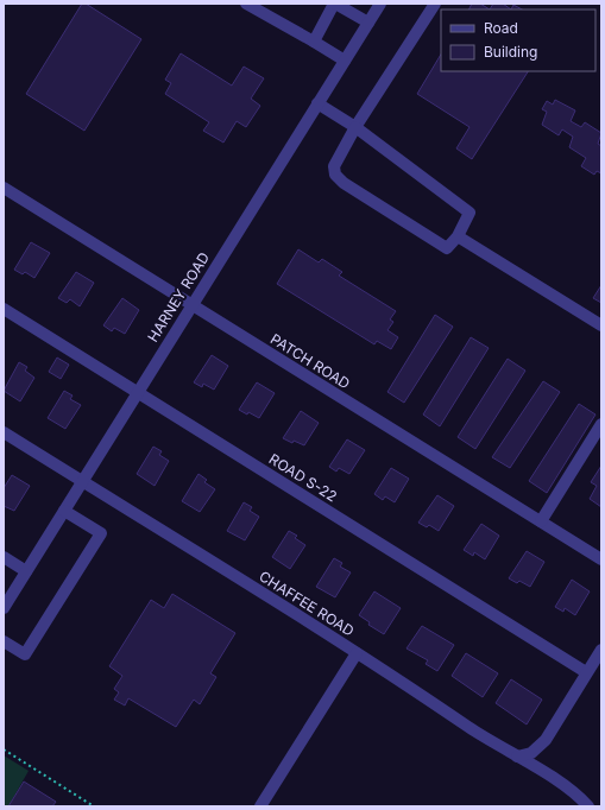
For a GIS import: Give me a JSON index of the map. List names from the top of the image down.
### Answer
{
  "streets": {
    "street": [
      "HARNEY ROAD",
      "PATCH ROAD",
      "ROAD S-22",
      "CHAFFEE ROAD"
    ]
  },
  "crossings": [
    ["HARNEY ROAD", "PATCH ROAD"],
    ["HARNEY ROAD", "ROAD S-22"],
    ["HARNEY ROAD", "CHAFFEE ROAD"]
  ],
  "legend": ["Road", "Building"]
}
